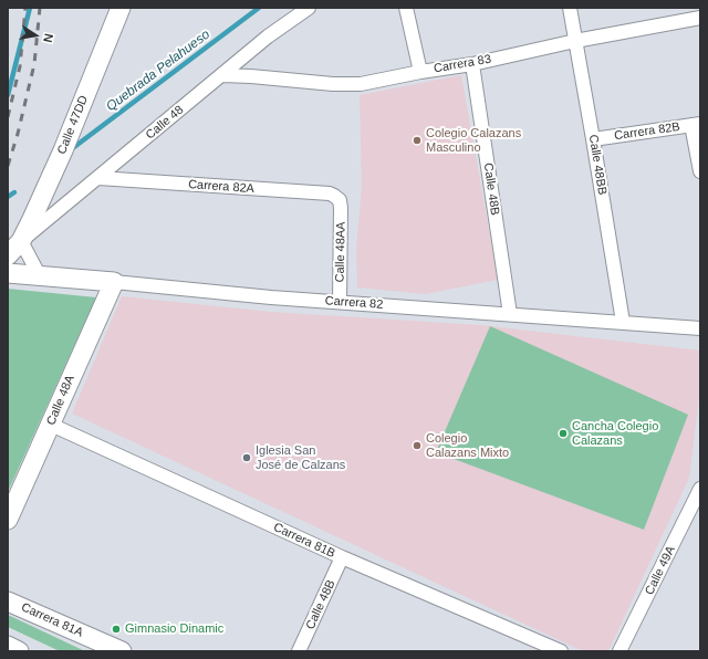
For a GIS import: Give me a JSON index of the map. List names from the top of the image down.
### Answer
{
  "streets": {
    "street": [
      "Carrera 83",
      "Calle 48",
      "Calle 47DD",
      "Carrera 82B",
      "Calle 48BB",
      "Carrera 82A",
      "Calle 48B",
      "Calle 48AA",
      "Carrera 82",
      "Calle 48A",
      "Carrera 81B",
      "Calle 49A",
      "Carrera 81A"
    ]
  },
  "crossings": [
    ["Carrera 83", "Calle 48"],
    ["Carrera 83", "Calle 48BB"],
    ["Carrera 83", "Calle 48B"],
    ["Calle 48", "Calle 47DD"],
    ["Calle 48", "Carrera 82A"],
    ["Carrera 82B", "Calle 48BB"],
    ["Calle 48BB", "Carrera 82"],
    ["Carrera 82A", "Calle 48AA"],
    ["Calle 48B", "Carrera 82"],
    ["Calle 48B", "Carrera 81B"],
    ["Calle 48AA", "Carrera 82"],
    ["Carrera 82", "Calle 48A"],
    ["Calle 48A", "Carrera 81B"]
  ],
  "water": ["Quebrada Pelahueso"],
  "places": [
    "Colegio Calazans Masculino",
    "Cancha Colegio Calazans",
    "Colegio Calazans Mixto",
    "Iglesia San José de Calzans",
    "Gimnasio Dinamic"
  ],
  "north": "right"
}
